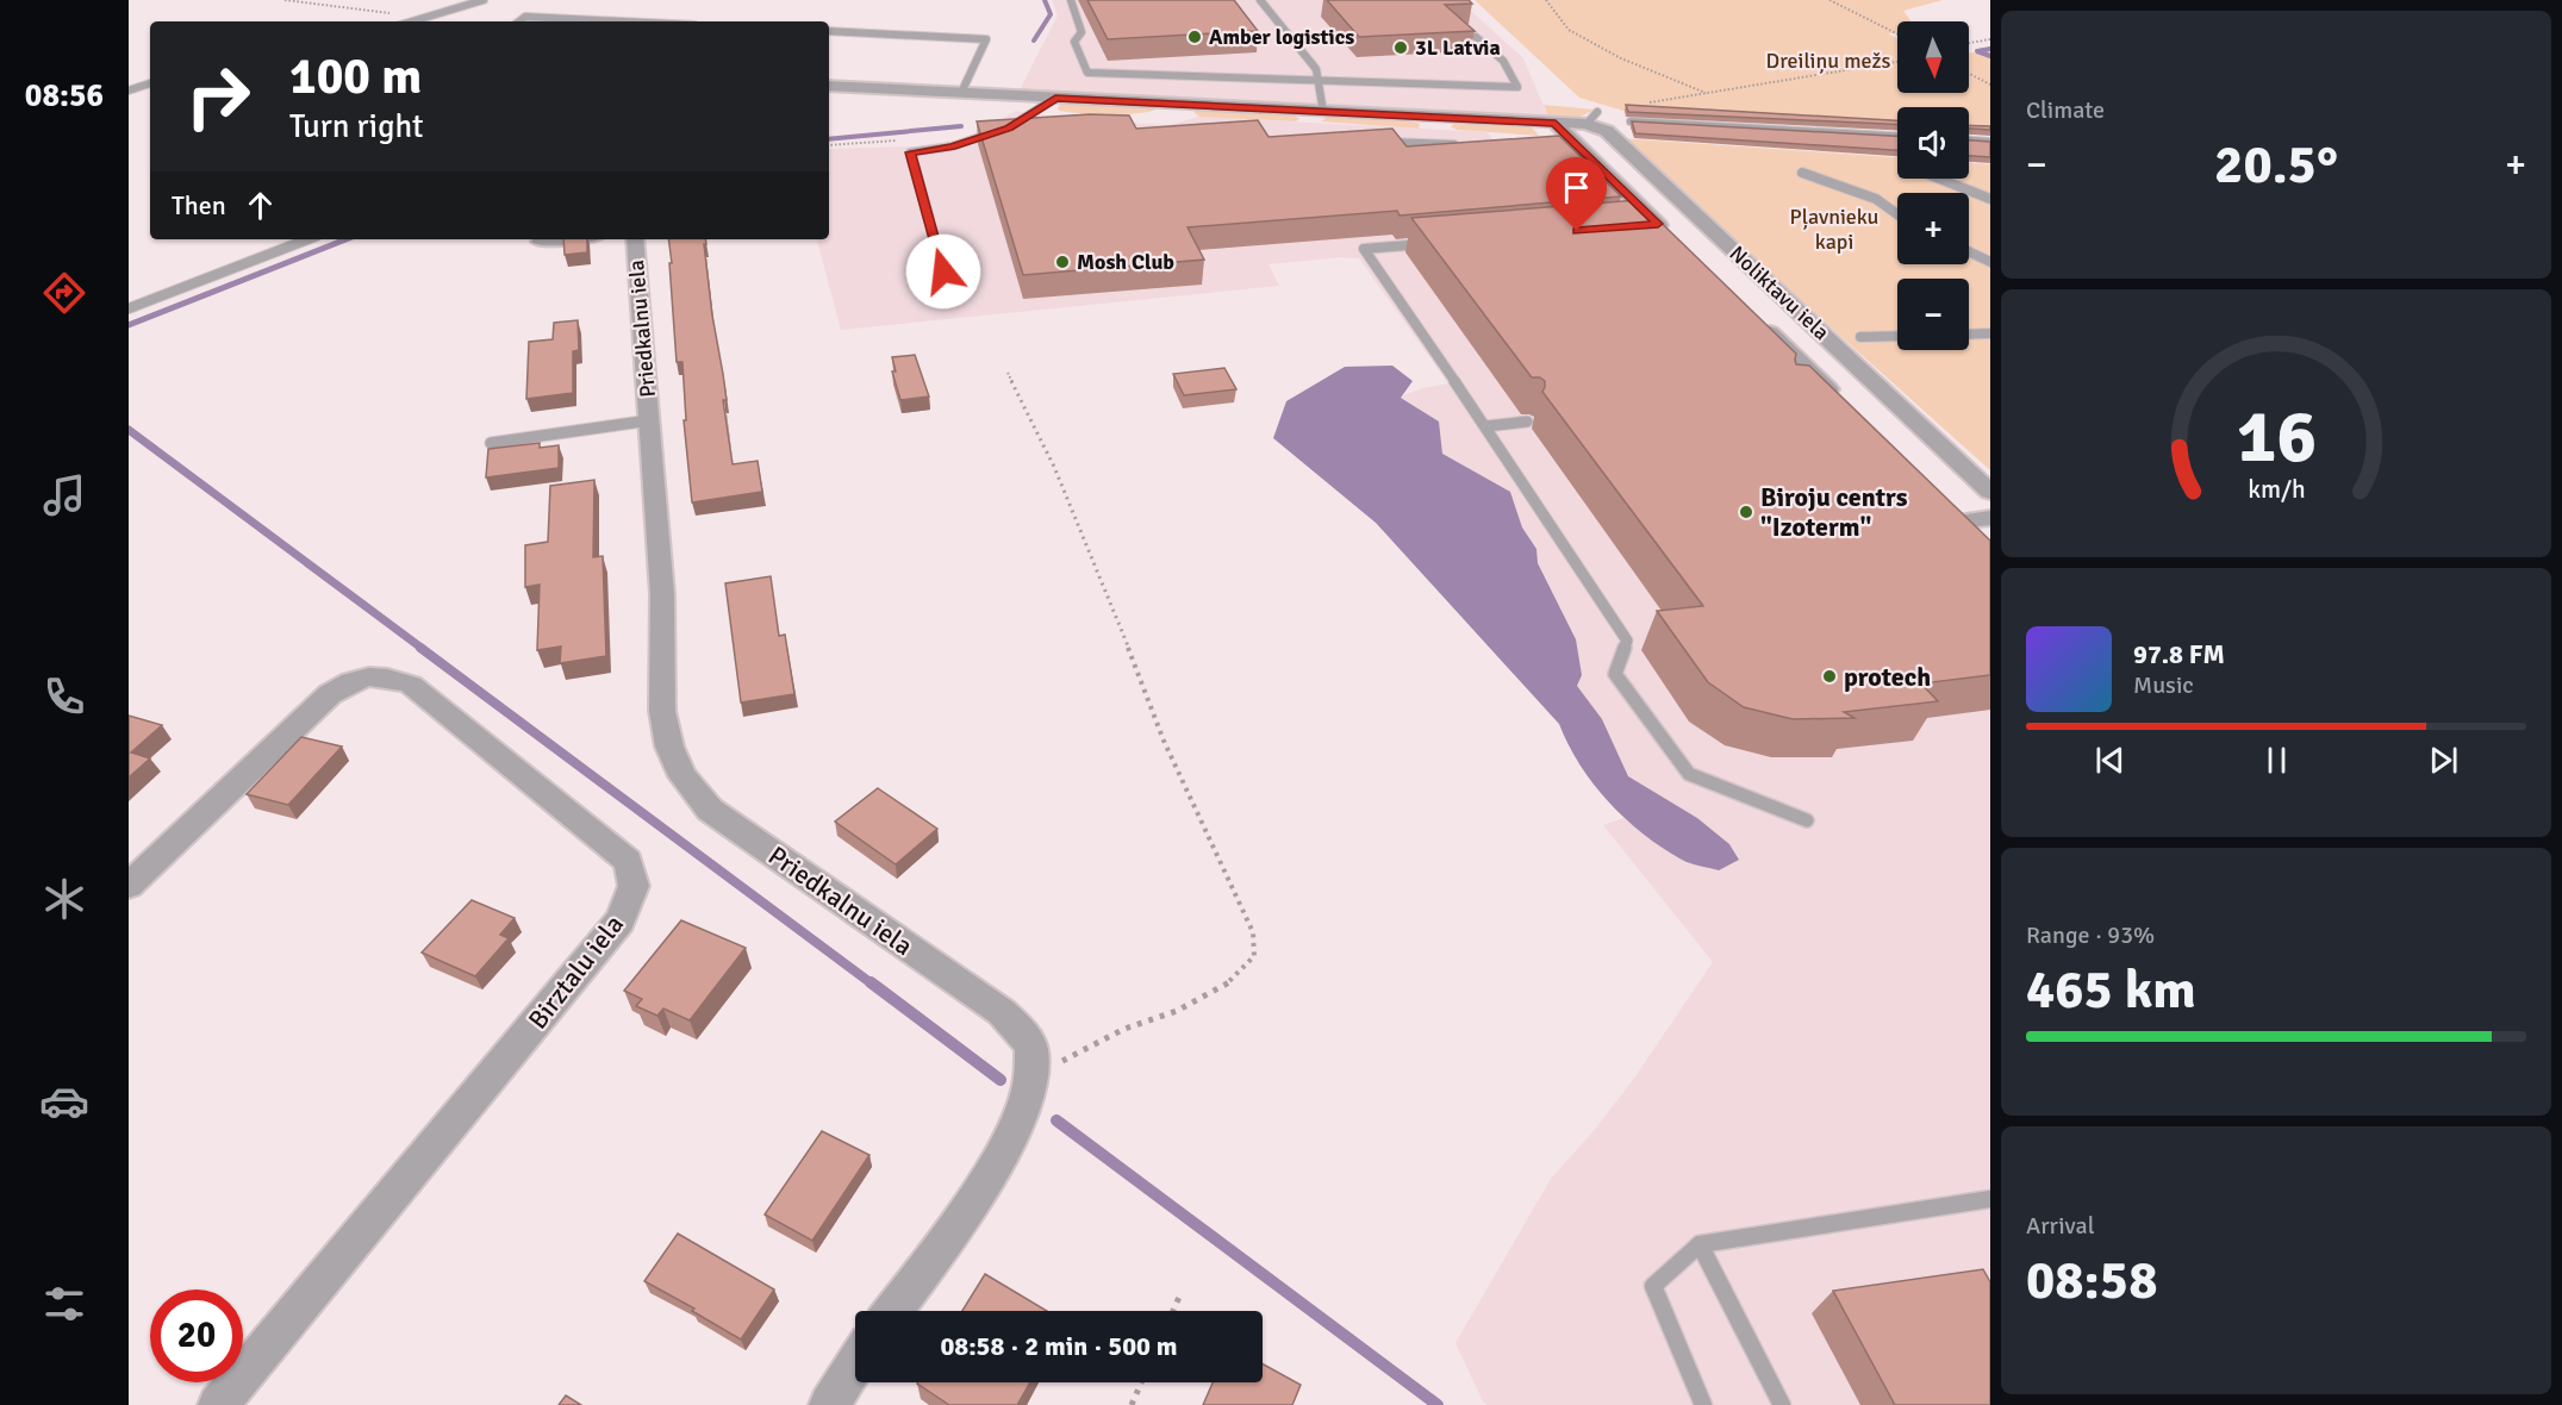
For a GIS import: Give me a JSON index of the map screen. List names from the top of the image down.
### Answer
{
  "streets": {
    "street": ["Noliktavu iela", "Priedkalnu iela", "Birztalu iela"]
  },
  "parks": ["Dreiliņu mežs", "Pļavnieku kapi"],
  "places": [
    "Amber logistics",
    "3L Latvia",
    "Mosh Club",
    "Biroju centrs \"Izoterm\"",
    "protech"
  ],
  "north": "bottom",
  "page": {
    "tabs": "08:56",
    "tile": [
      "Climate",
      ["Range · 93%", "465 km"],
      ["Arrival", "08:58"]
    ],
    "map_buttons": ["+", "−"],
    "turn": ["100 m", "Turn right"],
    "heat": ["−", "20.5°", "+"],
    "then": "Then",
    "song": ["97.8 FM", "Music"],
    "limit": "20",
    "trip": "08:58 · 2 min · 500 m",
    "gauge": ["16", "km/h"]
  }
}
